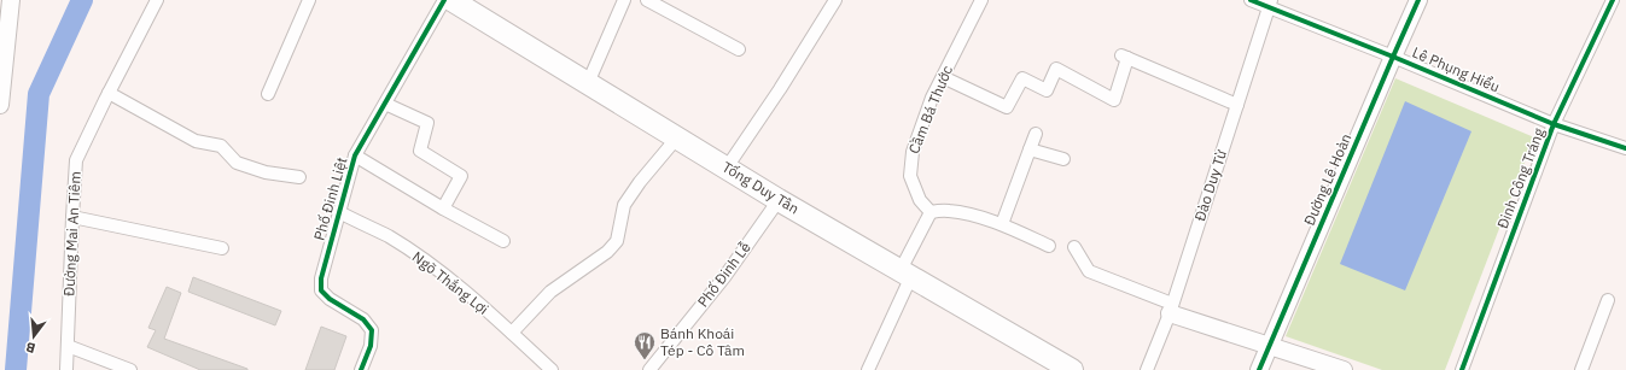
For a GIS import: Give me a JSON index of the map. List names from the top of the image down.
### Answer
{
  "streets": {
    "highway": ["Tống Duy Tân"],
    "street": [
      "Lê Phụng Hiểu",
      "Cầm Bá Thước",
      "Đinh Công Tráng",
      "Đường Lê Hoàn",
      "Đào Duy Từ",
      "Phố Đinh Liệt",
      "Đường Mai An Tiêm",
      "Phố Đinh Lễ",
      "Ngõ Thắng Lợi"
    ]
  },
  "crossings": [
    ["Lê Phụng Hiểu", "Đinh Công Tráng"],
    ["Lê Phụng Hiểu", "Đường Lê Hoàn"],
    ["Lê Phụng Hiểu", "Đào Duy Từ"],
    ["Tống Duy Tân", "Phố Đinh Lễ"],
    ["Phố Đinh Liệt", "Ngõ Thắng Lợi"]
  ],
  "places": {
    "restaurant": ["Bánh Khoái Tép - Cô Tâm"]
  },
  "north": "bottom"
}
